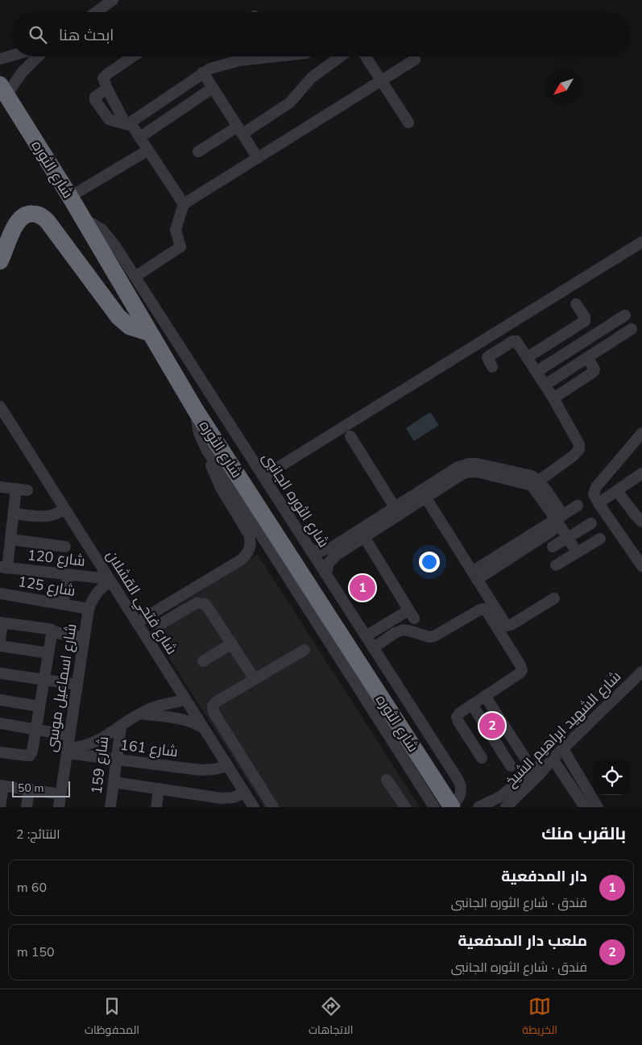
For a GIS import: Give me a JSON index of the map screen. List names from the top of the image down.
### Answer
{
  "streets": {
    "highway": ["شارع الثوره"],
    "street": [
      "شارع الثوره الجانبى",
      "شارع 120",
      "شارع 125",
      "شارع فتحي القشلان",
      "شارع اسماعيل موسى",
      "شارع الشهيد ابراهيم الشيخ",
      "شارع 161",
      "شارع 159"
    ]
  },
  "crossings": [
    ["شارع الثوره", "شارع الثوره الجانبى"],
    ["شارع 120", "شارع فتحي القشلان"],
    ["شارع 120", "شارع اسماعيل موسى"],
    ["شارع 125", "شارع اسماعيل موسى"],
    ["شارع فتحي القشلان", "شارع اسماعيل موسى"],
    ["شارع فتحي القشلان", "شارع 161"],
    ["شارع اسماعيل موسى", "شارع 161"],
    ["شارع 161", "شارع 159"]
  ],
  "scale_bar": "50 m",
  "north": "bottom left",
  "page": {
    "search": "ابحث هنا",
    "pins": ["1", "2"],
    "scale": "50 m",
    "heading": ["بالقرب منك", "النتائج: 2"],
    "list": [
      {
        "mark": "1",
        "name": "دار المدفعية",
        "note": "فندق · شارع الثوره الجانبى",
        "value": "60 m"
      },
      {
        "mark": "2",
        "name": "ملعب دار المدفعية",
        "note": "فندق · شارع الثوره الجانبى",
        "value": "150 m"
      }
    ],
    "nav": ["الخريطة", "الاتجاهات", "المحفوظات"]
  }
}
